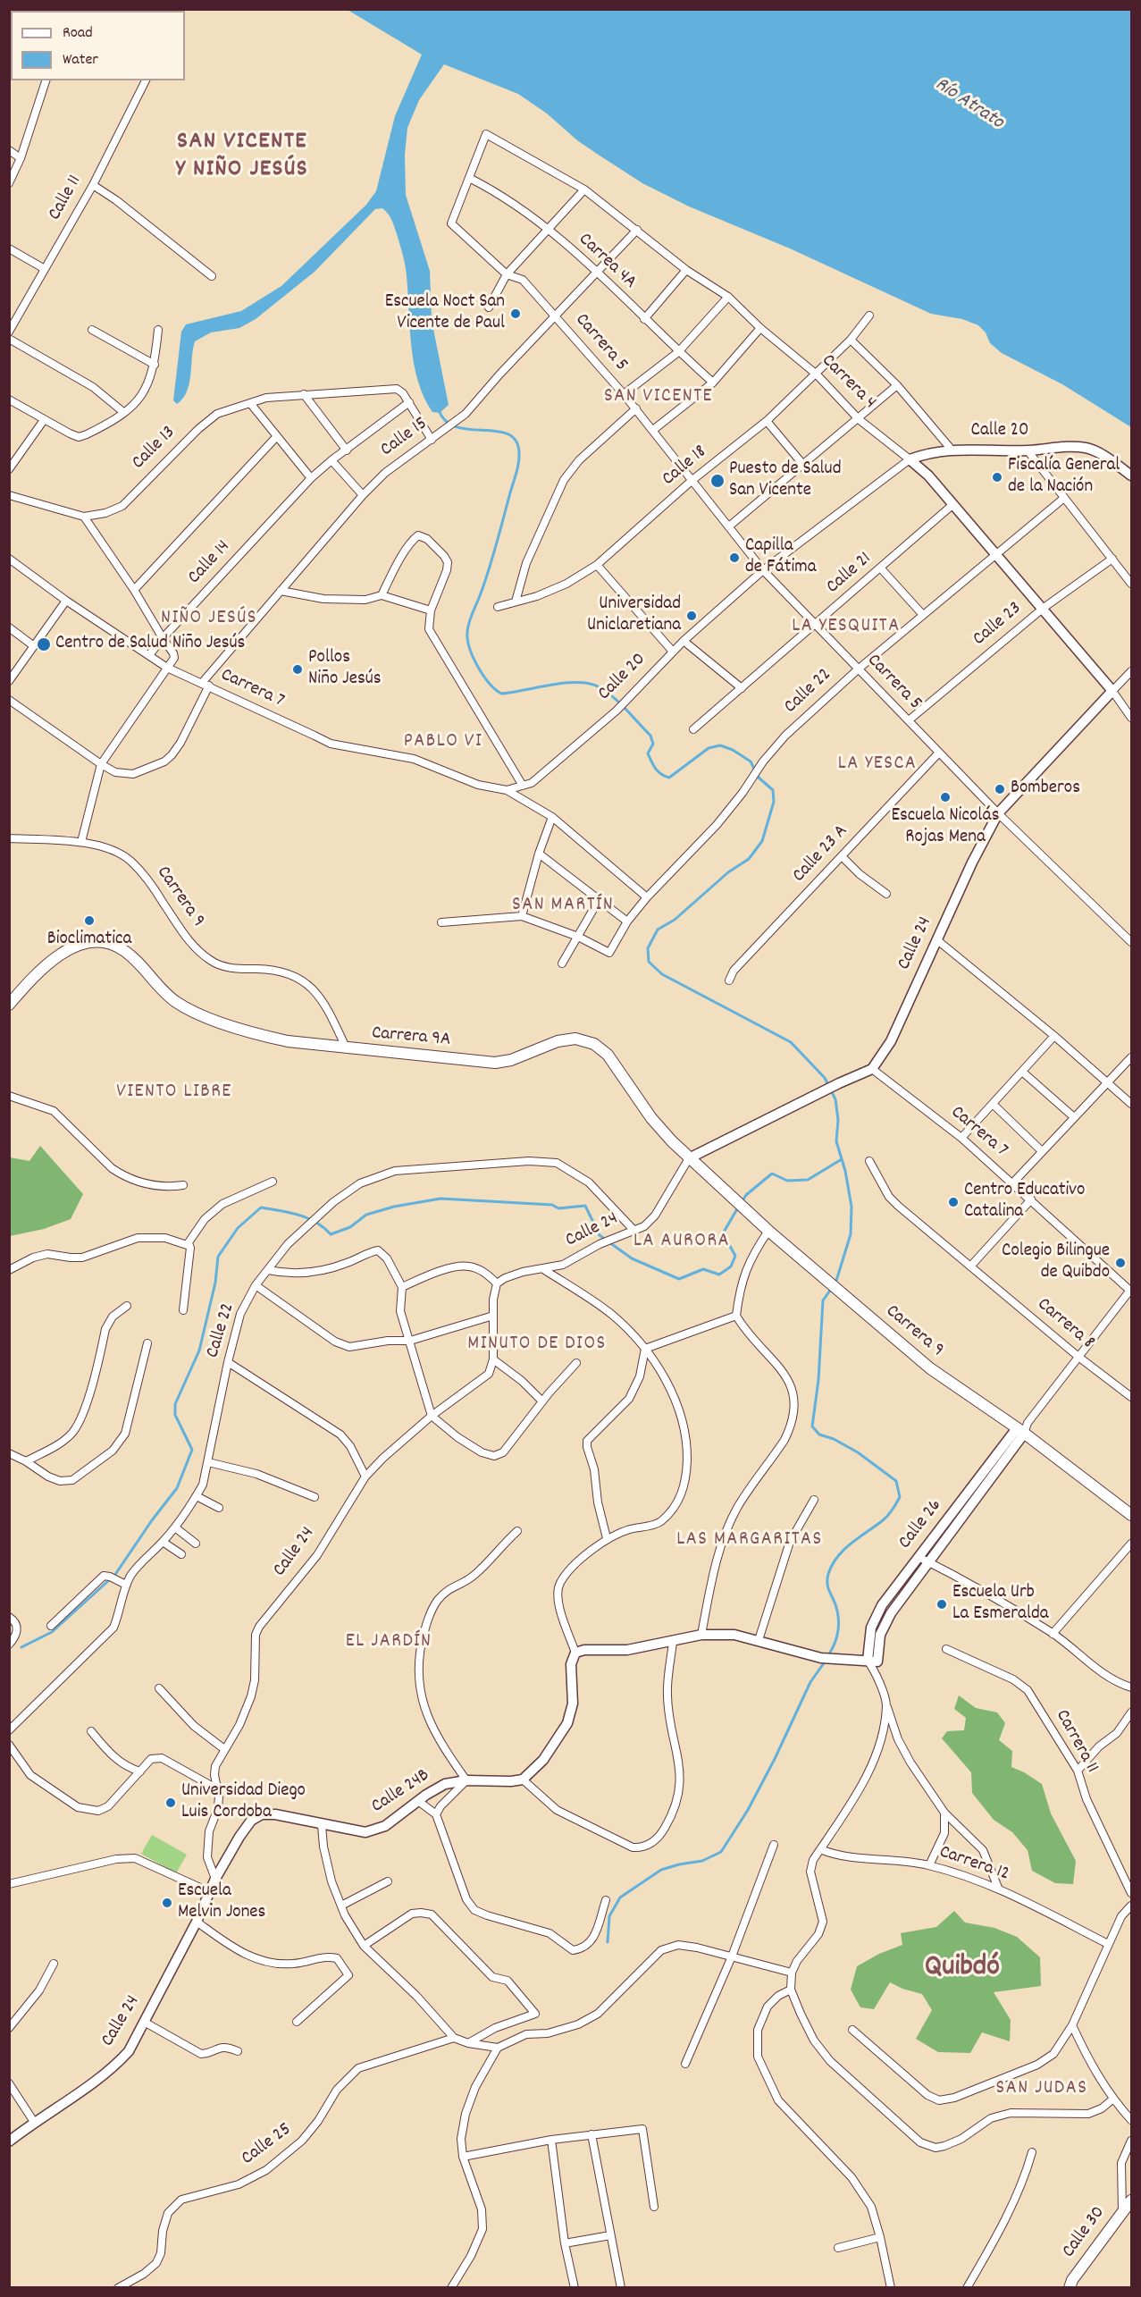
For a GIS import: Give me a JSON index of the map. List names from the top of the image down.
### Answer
{
  "streets": {
    "main road": ["Carrera 9", "Carrera 9A", "Calle 30"],
    "street": [
      "Calle 11",
      "Carrea 4A",
      "Carrera 5",
      "Carrera 4",
      "Calle 20",
      "Calle 15",
      "Calle 13",
      "Calle 18",
      "Calle 14",
      "Calle 21",
      "Calle 23",
      "Carrera 7",
      "Calle 22",
      "Calle 23 A",
      "Calle 24",
      "Carrera 8",
      "Calle 26",
      "Carrera 11",
      "Calle 24B",
      "Carrera 12",
      "Calle 25"
    ]
  },
  "crossings": [
    ["Carrea 4A", "Carrera 5"],
    ["Carrea 4A", "Carrera 4"],
    ["Carrea 4A", "Calle 15"],
    ["Carrera 5", "Carrera 4"],
    ["Carrera 5", "Calle 20"],
    ["Carrera 5", "Calle 15"],
    ["Carrera 5", "Calle 18"],
    ["Carrera 5", "Calle 21"],
    ["Carrera 5", "Calle 23"],
    ["Carrera 5", "Calle 22"],
    ["Carrera 5", "Calle 23 A"],
    ["Carrera 5", "Calle 24"],
    ["Carrera 4", "Calle 20"],
    ["Carrera 4", "Calle 15"],
    ["Carrera 4", "Calle 18"],
    ["Carrera 4", "Calle 21"],
    ["Carrera 4", "Calle 23"],
    ["Carrera 4", "Calle 22"],
    ["Carrera 4", "Calle 24"],
    ["Calle 20", "Carrera 7"],
    ["Calle 15", "Carrera 7"],
    ["Calle 13", "Calle 14"],
    ["Calle 14", "Carrera 7"],
    ["Carrera 7", "Calle 24"],
    ["Carrera 7", "Calle 26"],
    ["Calle 22", "Calle 24"],
    ["Carrera 9", "Calle 24"],
    ["Carrera 9", "Carrera 9A"],
    ["Carrera 9", "Calle 26"],
    ["Calle 24", "Carrera 9A"],
    ["Calle 24", "Calle 24B"],
    ["Carrera 8", "Calle 26"]
  ],
  "districts": [
    "SAN VICENTE Y NIÑO JESÚS",
    "SAN VICENTE",
    "NIÑO JESÚS",
    "LA YESQUITA",
    "PABLO VI",
    "LA YESCA",
    "SAN MARTÍN",
    "VIENTO LIBRE",
    "LA AURORA",
    "MINUTO DE DIOS",
    "LAS MARGARITAS",
    "EL JARDÍN",
    "Quibdó",
    "SAN JUDAS"
  ],
  "water": ["Río Atrato"],
  "places": [
    "Escuela Noct San Vicente de Paul",
    "Fiscalía General de la Nación",
    "Puesto de Salud San Vicente",
    "Capilla de Fátima",
    "Universidad Uniclaretiana",
    "Centro de Salud Niño Jesús",
    "Pollos Niño Jesús",
    "Bomberos",
    "Escuela Nicolás Rojas Mena",
    "Bioclimatica",
    "Centro Educativo Catalina",
    "Colegio Bilingue de Quibdo",
    "Escuela Urb La Esmeralda",
    "Universidad Diego Luis Cordoba",
    "Escuela Melvin Jones"
  ],
  "legend": ["Road", "Water"]
}
